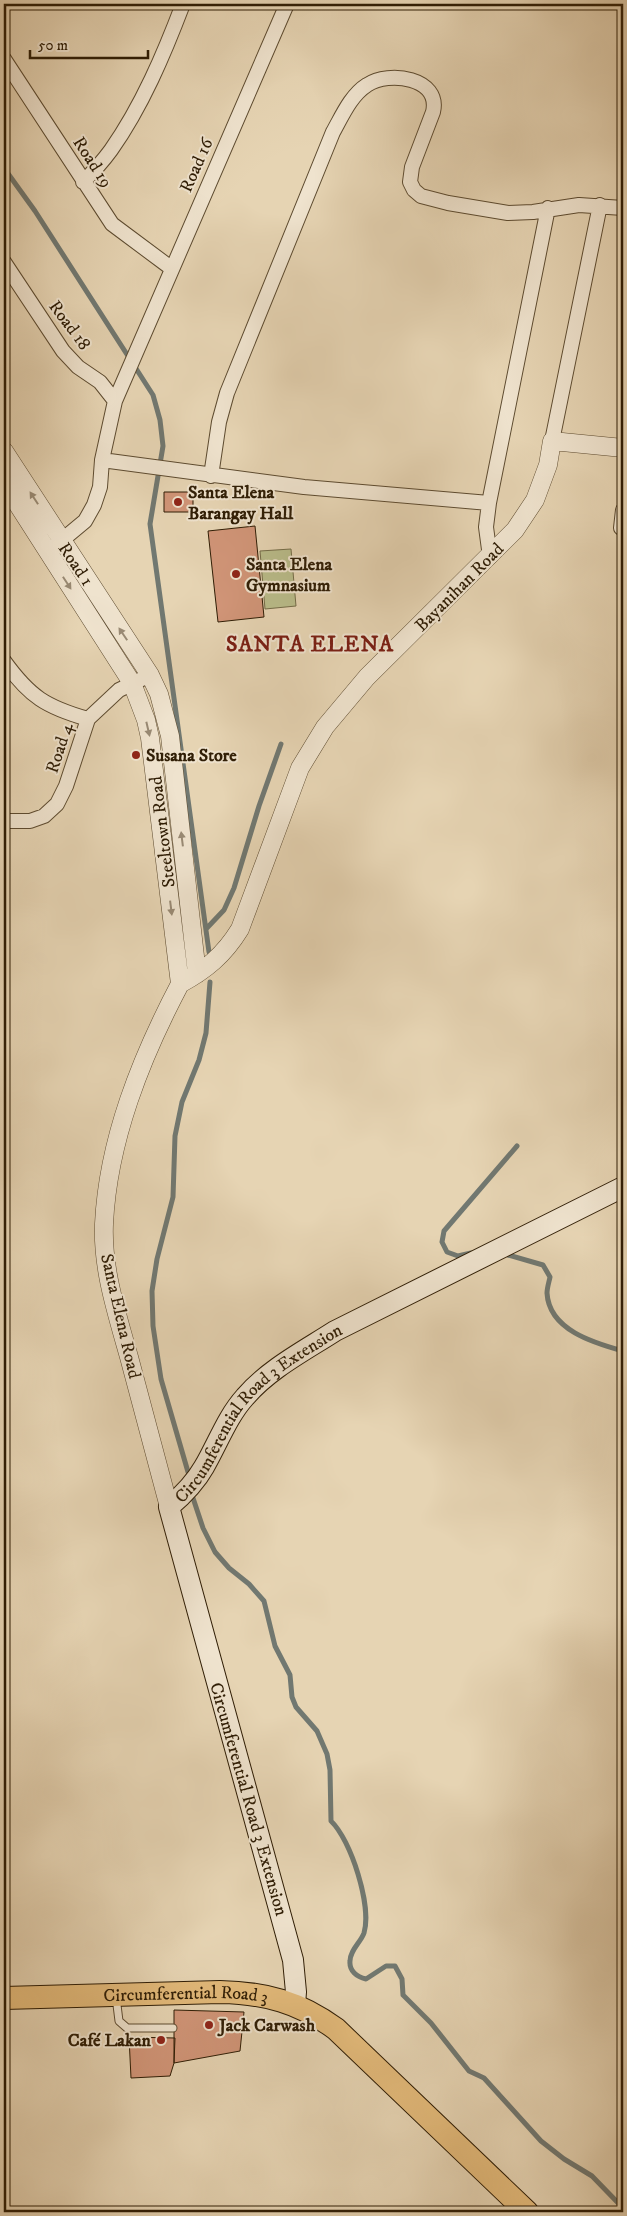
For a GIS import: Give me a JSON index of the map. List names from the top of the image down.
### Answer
{
  "streets": {
    "main road": ["Circumferential Road 3 Extension", "Circumferential Road 3"],
    "street": [
      "Road 19",
      "Road 16",
      "Road 18",
      "Road 1",
      "Bayanihan Road",
      "Road 4",
      "Steeltown Road",
      "Santa Elena Road"
    ]
  },
  "crossings": [
    ["Road 19", "Road 16"],
    ["Road 16", "Road 18"],
    ["Road 16", "Road 1"],
    ["Road 1", "Road 4"],
    ["Road 1", "Steeltown Road"],
    ["Bayanihan Road", "Steeltown Road"],
    ["Bayanihan Road", "Santa Elena Road"],
    ["Road 4", "Steeltown Road"],
    ["Steeltown Road", "Santa Elena Road"],
    ["Santa Elena Road", "Circumferential Road 3 Extension"],
    ["Circumferential Road 3 Extension", "Circumferential Road 3"]
  ],
  "districts": ["SANTA ELENA"],
  "places": [
    "Santa Elena Barangay Hall",
    "Santa Elena Gymnasium",
    "Susana Store",
    "Jack Carwash",
    "Café Lakan"
  ],
  "scale_bar": "50 m"
}
